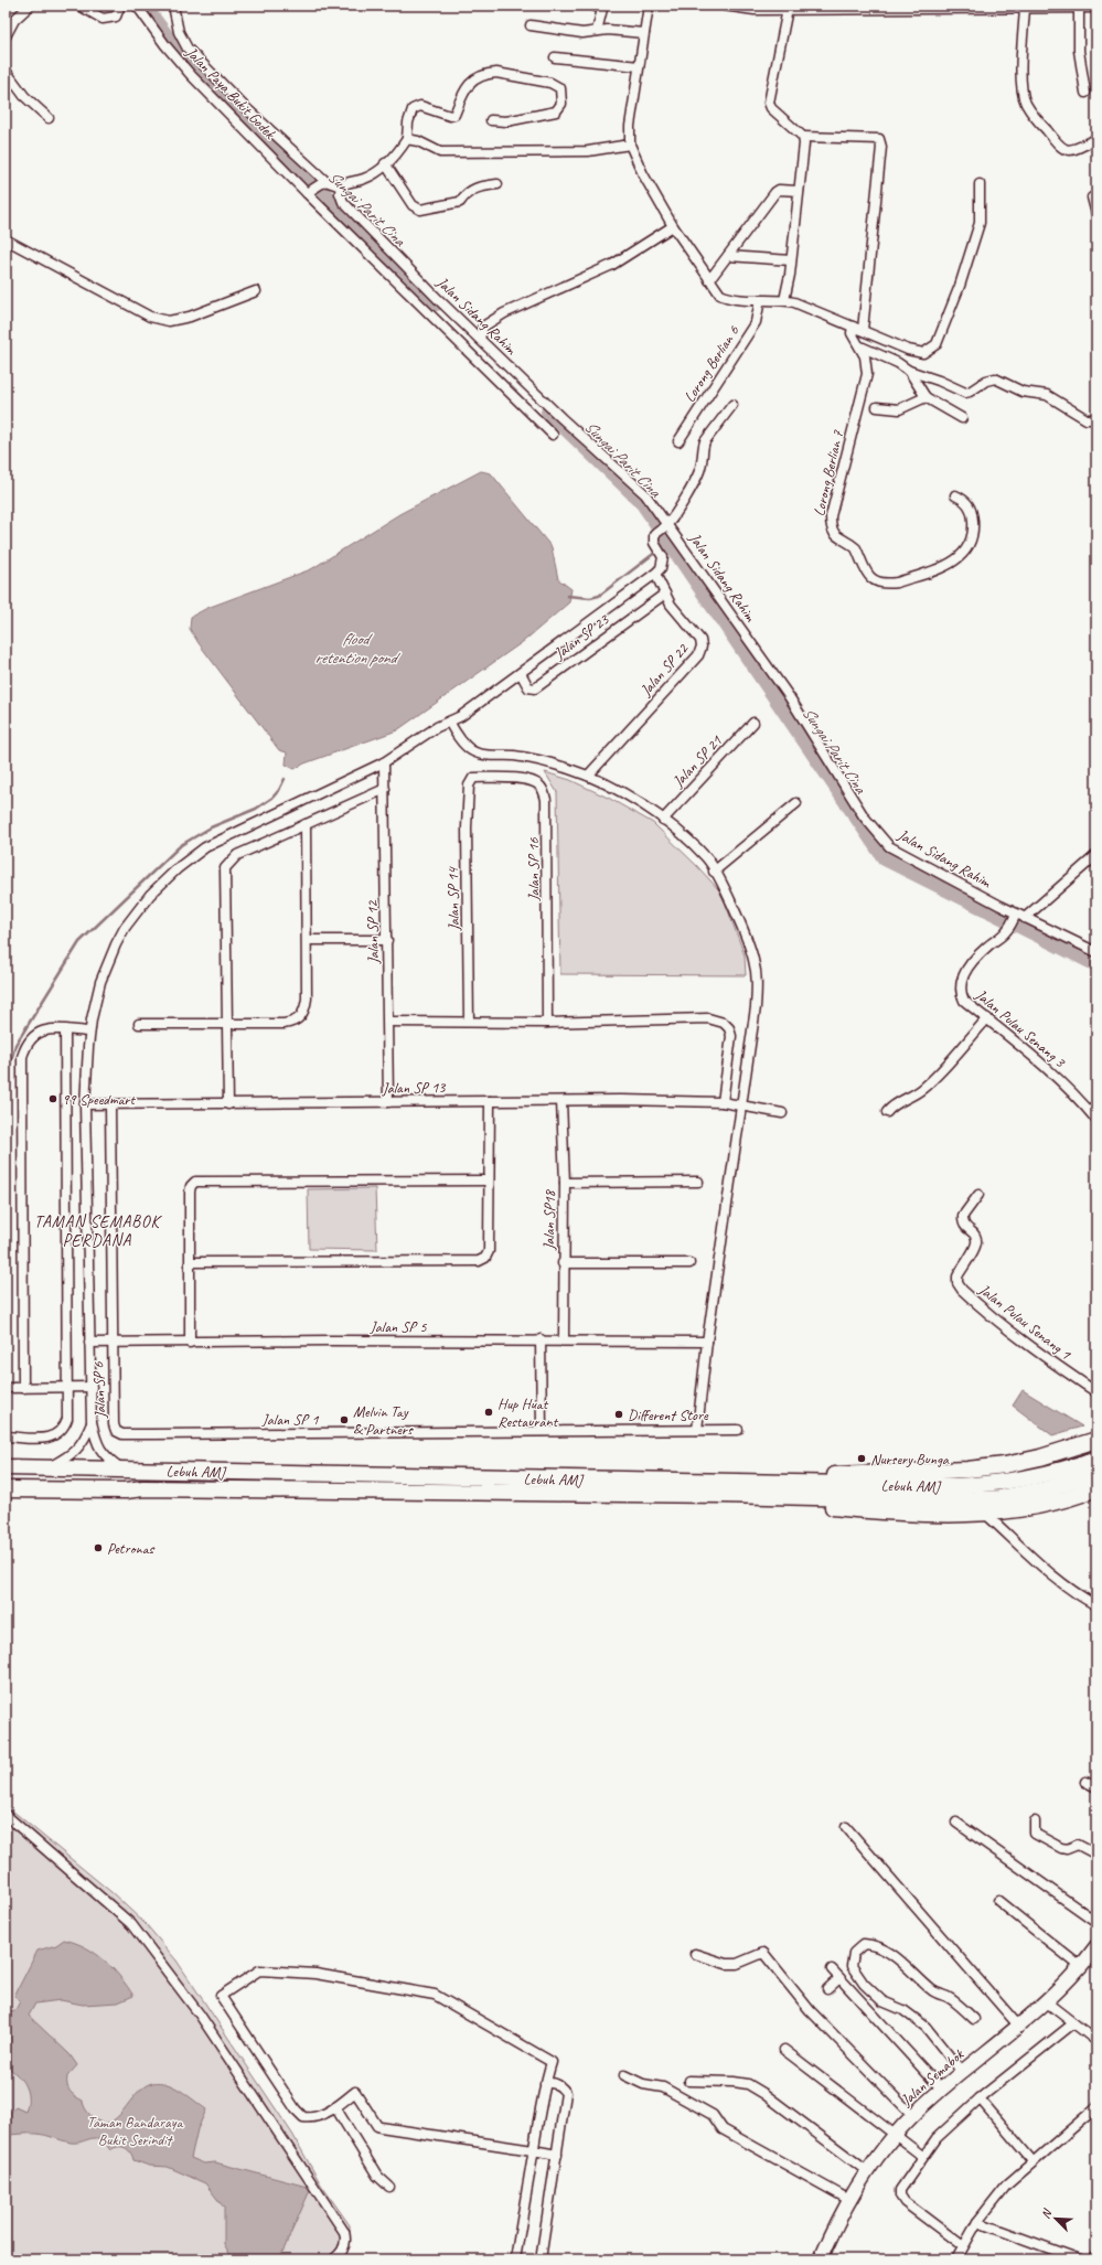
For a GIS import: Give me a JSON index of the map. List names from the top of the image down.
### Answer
{
  "streets": {
    "highway": ["Lebuh AMJ"],
    "main road": ["Jalan Semabok"],
    "street": [
      "Jalan Paya Bukit Godek",
      "Jalan Sidang Rahim",
      "Lorong Berlian 6",
      "Lorong Berlian 7",
      "Jalan SP 23",
      "Jalan SP 22",
      "Jalan SP 21",
      "Jalan SP 16",
      "Jalan SP 14",
      "Jalan SP 12",
      "Jalan Pulau Senang 3",
      "Jalan SP 13",
      "Jalan SP18",
      "Jalan Pulau Senang 1",
      "Jalan SP 5",
      "Jalan SP 6",
      "Jalan SP 1"
    ]
  },
  "crossings": [
    ["Jalan Sidang Rahim", "Jalan Pulau Senang 3"],
    ["Jalan SP 23", "Jalan SP 22"],
    ["Jalan SP 16", "Jalan SP 14"],
    ["Jalan SP 12", "Jalan SP 13"],
    ["Jalan SP 13", "Jalan SP18"],
    ["Jalan SP 13", "Jalan SP 6"],
    ["Jalan SP18", "Jalan SP 5"],
    ["Jalan SP 5", "Jalan SP 6"],
    ["Jalan SP 6", "Jalan SP 1"]
  ],
  "districts": ["TAMAN SEMABOK PERDANA"],
  "water": ["Sungai Parit Cina", "flood retention pond"],
  "parks": ["Taman Bandaraya Bukit Serindit"],
  "places": [
    "99 Speedmart",
    "Hup Huat Restaurant",
    "Different Store",
    "Melvin Tay & Partners",
    "Nursery Bunga",
    "Petronas"
  ],
  "north": "top left"
}
